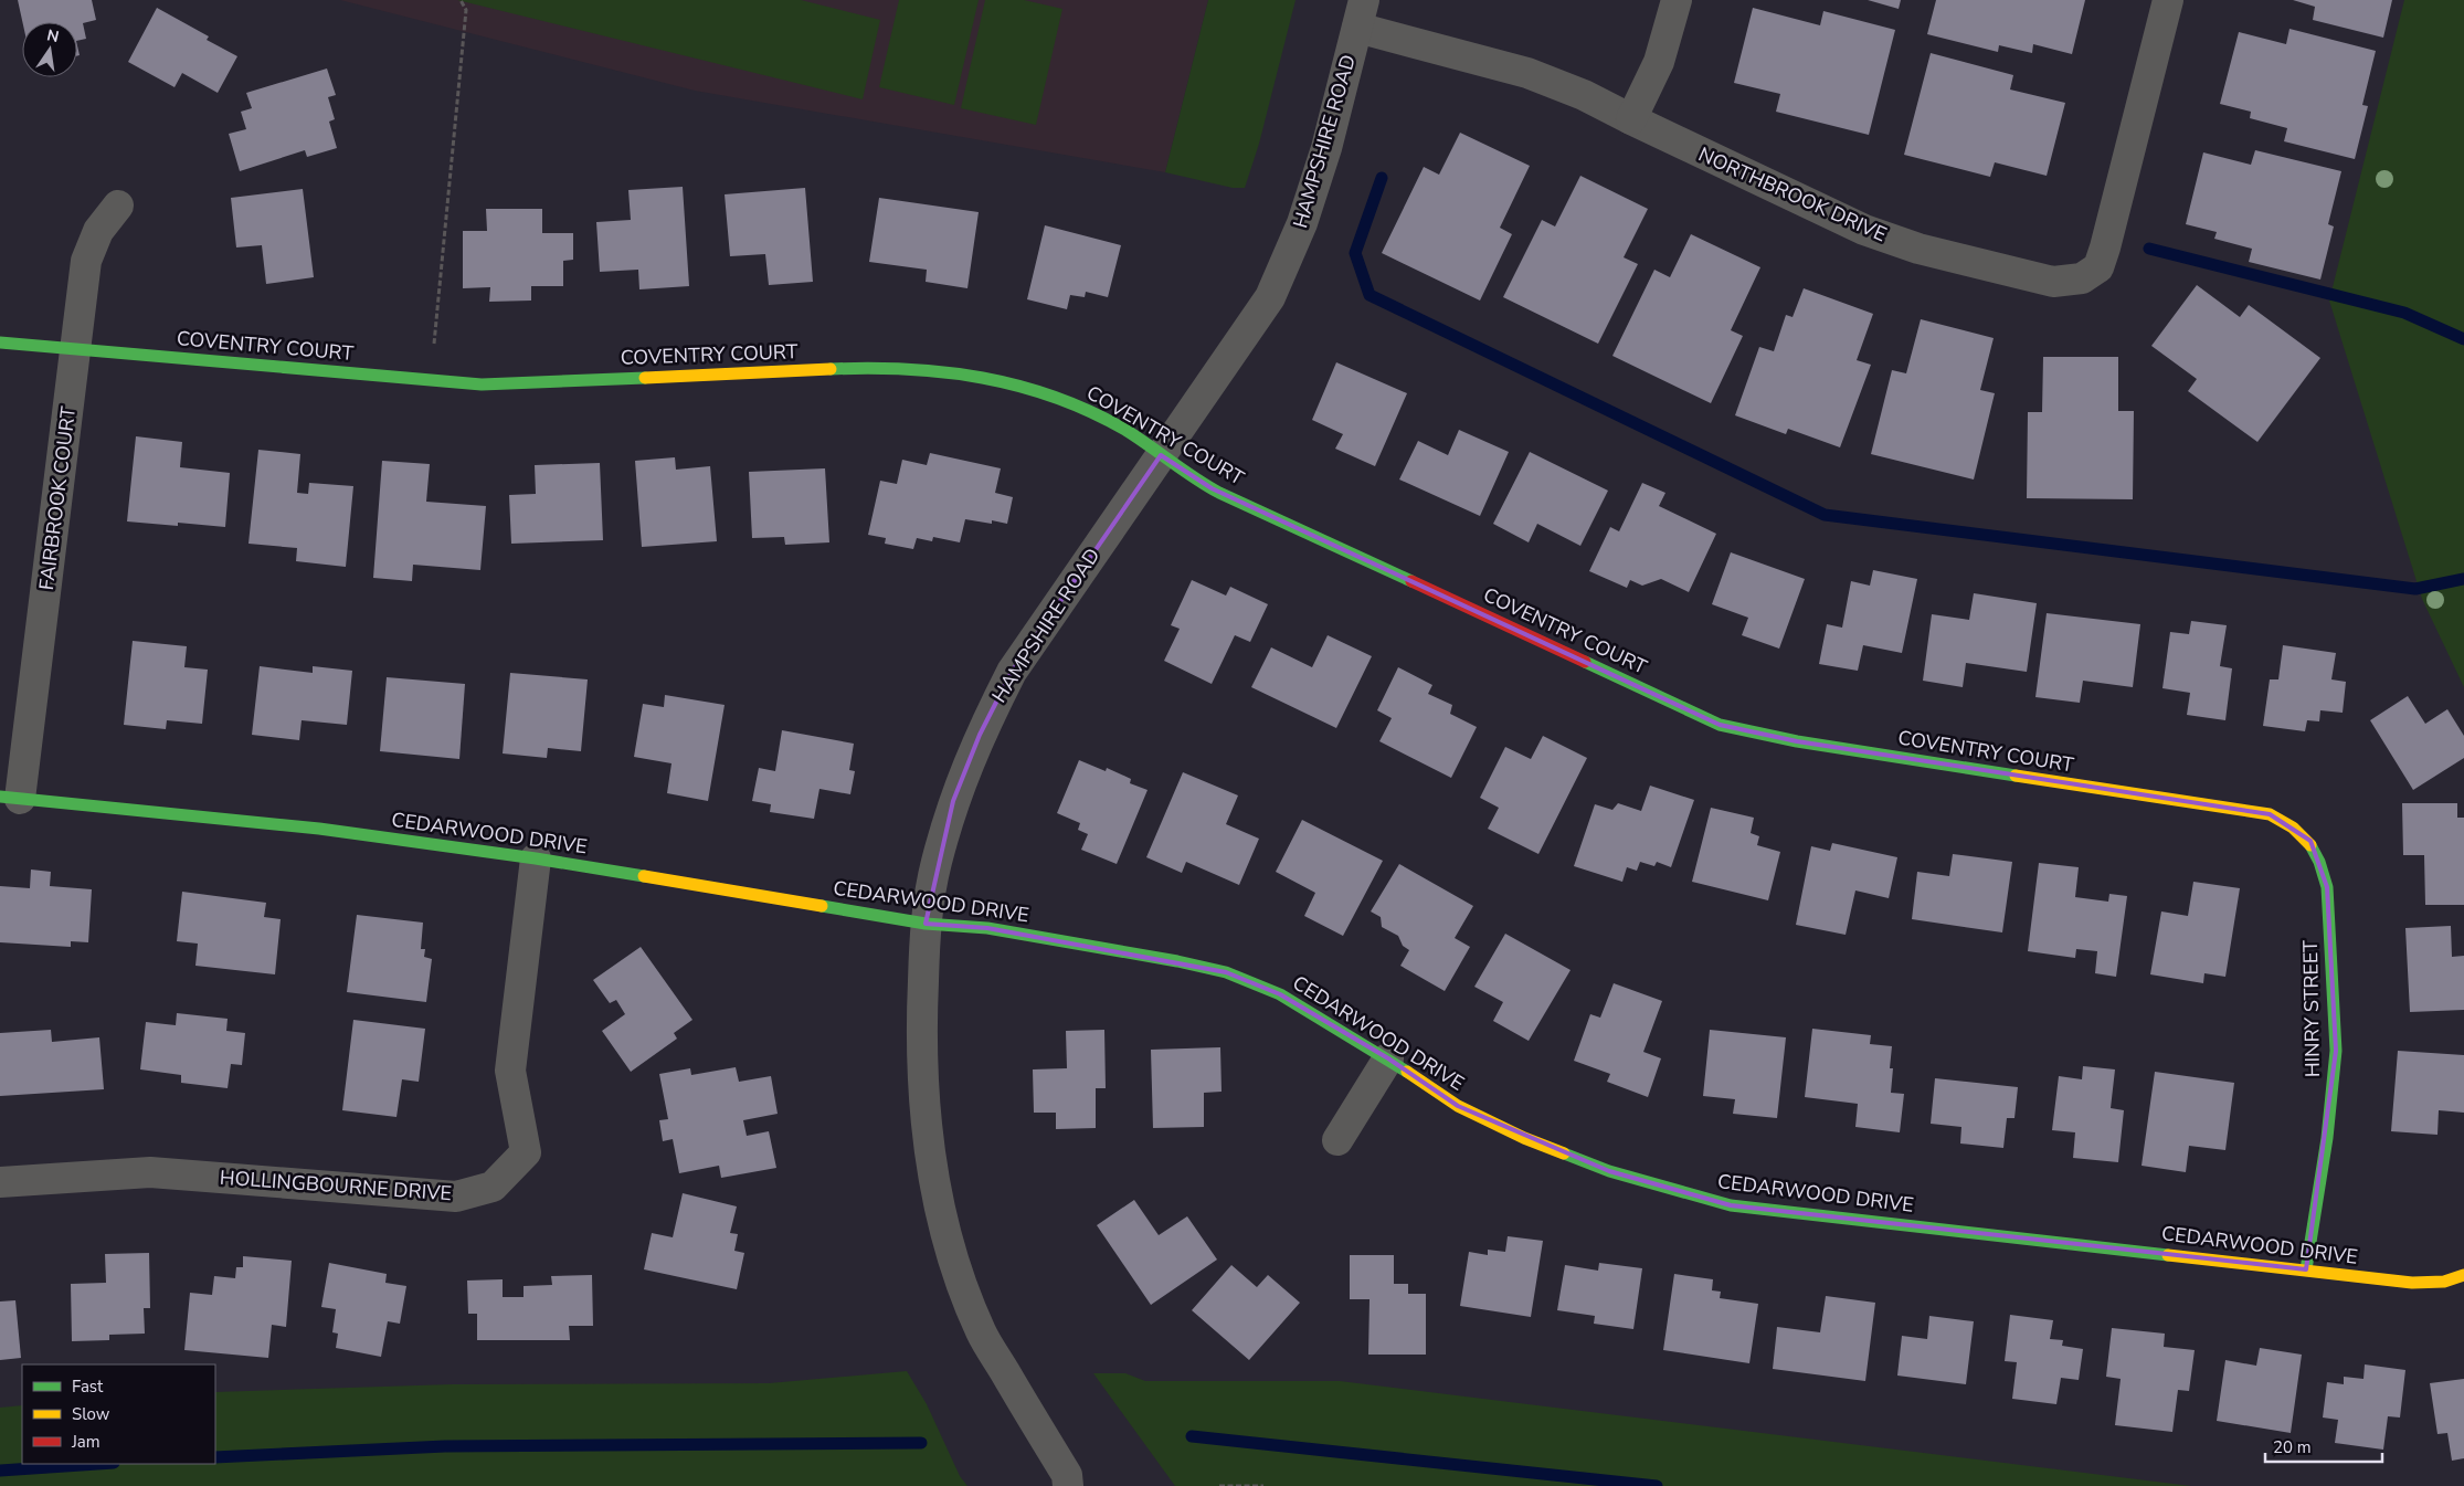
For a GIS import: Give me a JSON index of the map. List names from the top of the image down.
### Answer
{
  "streets": {
    "street": [
      "HAMPSHIRE ROAD",
      "NORTHBROOK DRIVE",
      "COVENTRY COURT",
      "FAIRBROOK COURT",
      "CEDARWOOD DRIVE",
      "HINRY STREET",
      "HOLLINGBOURNE DRIVE"
    ]
  },
  "crossings": [
    ["HAMPSHIRE ROAD", "NORTHBROOK DRIVE"],
    ["HAMPSHIRE ROAD", "COVENTRY COURT"],
    ["HAMPSHIRE ROAD", "CEDARWOOD DRIVE"],
    ["COVENTRY COURT", "FAIRBROOK COURT"],
    ["COVENTRY COURT", "HINRY STREET"],
    ["FAIRBROOK COURT", "CEDARWOOD DRIVE"],
    ["CEDARWOOD DRIVE", "HINRY STREET"],
    ["CEDARWOOD DRIVE", "HOLLINGBOURNE DRIVE"]
  ],
  "legend": ["Fast", "Slow", "Jam"],
  "scale_bar": "20 m",
  "north": "top"
}
